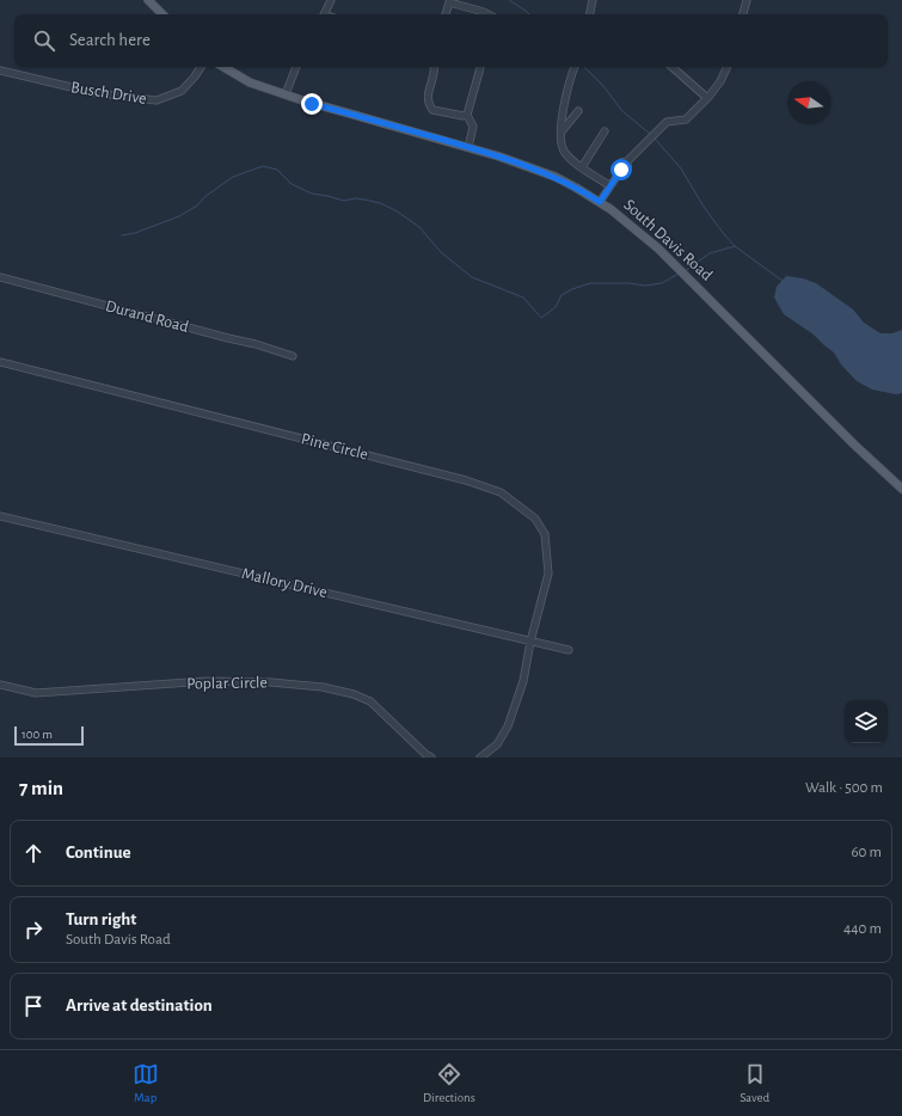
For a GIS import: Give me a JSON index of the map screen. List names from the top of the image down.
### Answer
{
  "streets": {
    "main road": ["South Davis Road"],
    "street": [
      "Busch Drive",
      "Durand Road",
      "Pine Circle",
      "Mallory Drive",
      "Poplar Circle"
    ]
  },
  "crossings": [
    ["Pine Circle", "Mallory Drive"]
  ],
  "scale_bar": "100 m",
  "north": "left",
  "page": {
    "search": "Search here",
    "scale": "100 m",
    "heading": ["7 min", "Walk · 500 m"],
    "list": [
      ["Continue", "60 m"],
      ["Turn right", "South Davis Road", "440 m"],
      "Arrive at destination"
    ],
    "nav": ["Map", "Directions", "Saved"]
  }
}
